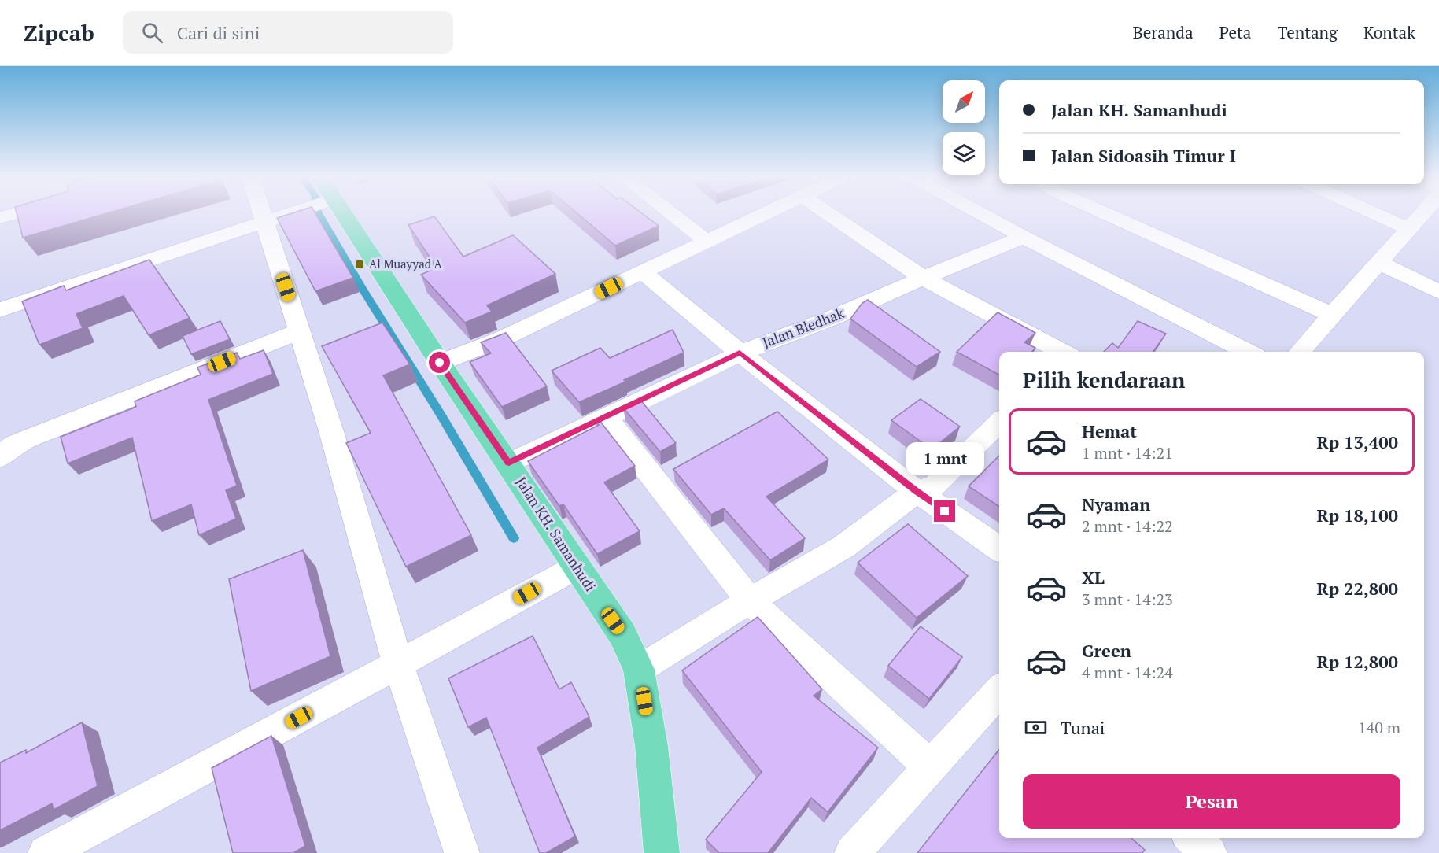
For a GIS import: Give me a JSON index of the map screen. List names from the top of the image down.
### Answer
{
  "streets": {
    "main road": ["Jalan KH. Samanhudi"],
    "street": ["Jalan Bledhak"]
  },
  "crossings": [
    ["Jalan Bledhak", "Jalan KH. Samanhudi"]
  ],
  "places": {
    "transit": ["Al Muayyad A"]
  },
  "north": "top right",
  "page": {
    "header": "Zipcab",
    "search": "Cari di sini",
    "nav": [
      "Beranda",
      "Peta",
      "Tentang",
      "Kontak"
    ],
    "banner": ["Jalan KH. Samanhudi", "Jalan Sidoasih Timur I"],
    "heading": "Pilih kendaraan",
    "list": [
      {
        "name": "Hemat",
        "note": "1 mnt · 14:21",
        "value": "Rp 13,400"
      },
      {
        "name": "Nyaman",
        "note": "2 mnt · 14:22",
        "value": "Rp 18,100"
      },
      {
        "name": "XL",
        "note": "3 mnt · 14:23",
        "value": "Rp 22,800"
      },
      {
        "name": "Green",
        "note": "4 mnt · 14:24",
        "value": "Rp 12,800"
      }
    ],
    "bubble": "1 mnt",
    "pay": ["Tunai", "140 m"],
    "buttons": "Pesan"
  }
}
